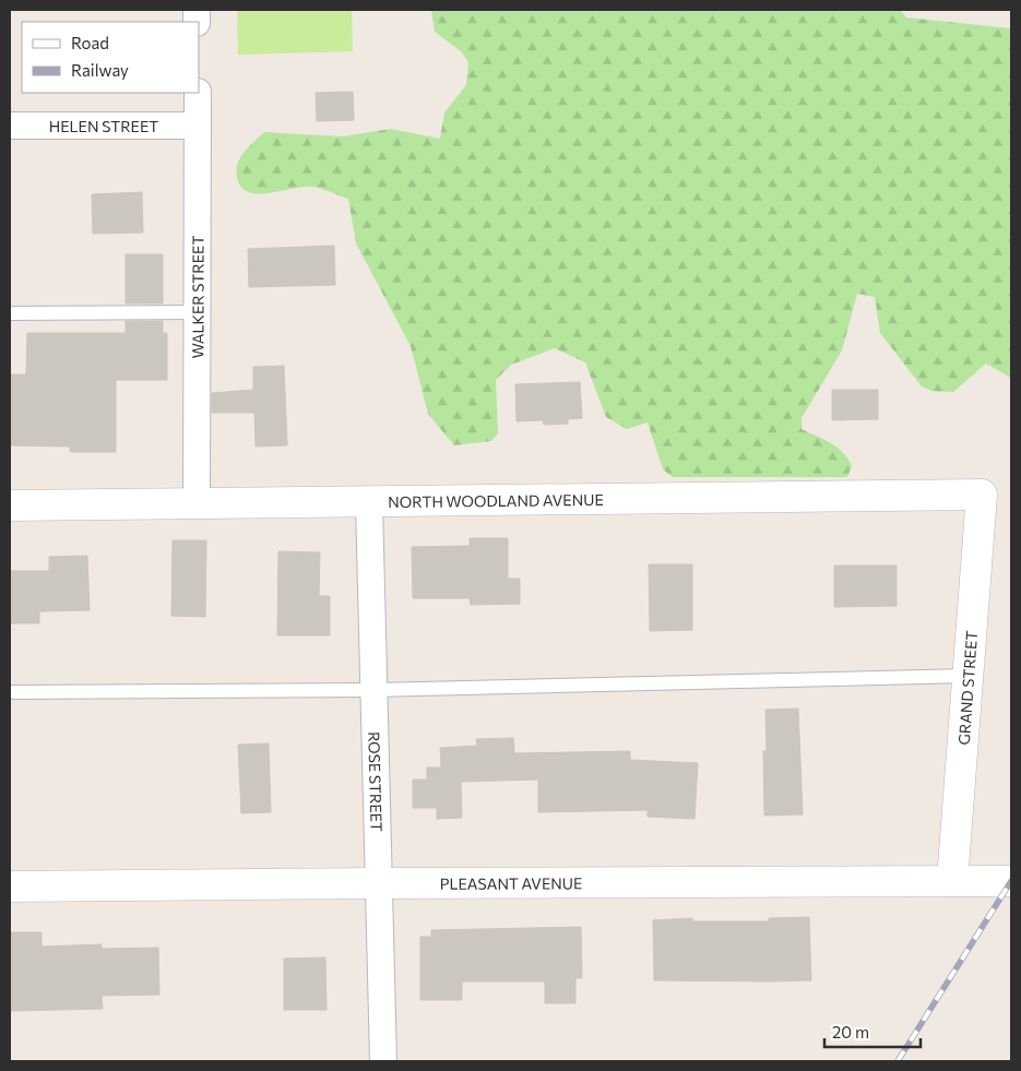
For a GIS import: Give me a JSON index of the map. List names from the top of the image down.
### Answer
{
  "streets": {
    "street": [
      "HELEN STREET",
      "WALKER STREET",
      "NORTH WOODLAND AVENUE",
      "GRAND STREET",
      "ROSE STREET",
      "PLEASANT AVENUE"
    ]
  },
  "crossings": [
    ["HELEN STREET", "WALKER STREET"],
    ["WALKER STREET", "NORTH WOODLAND AVENUE"],
    ["NORTH WOODLAND AVENUE", "GRAND STREET"],
    ["NORTH WOODLAND AVENUE", "ROSE STREET"],
    ["GRAND STREET", "PLEASANT AVENUE"],
    ["ROSE STREET", "PLEASANT AVENUE"]
  ],
  "legend": ["Road", "Railway"],
  "scale_bar": "20 m"
}
